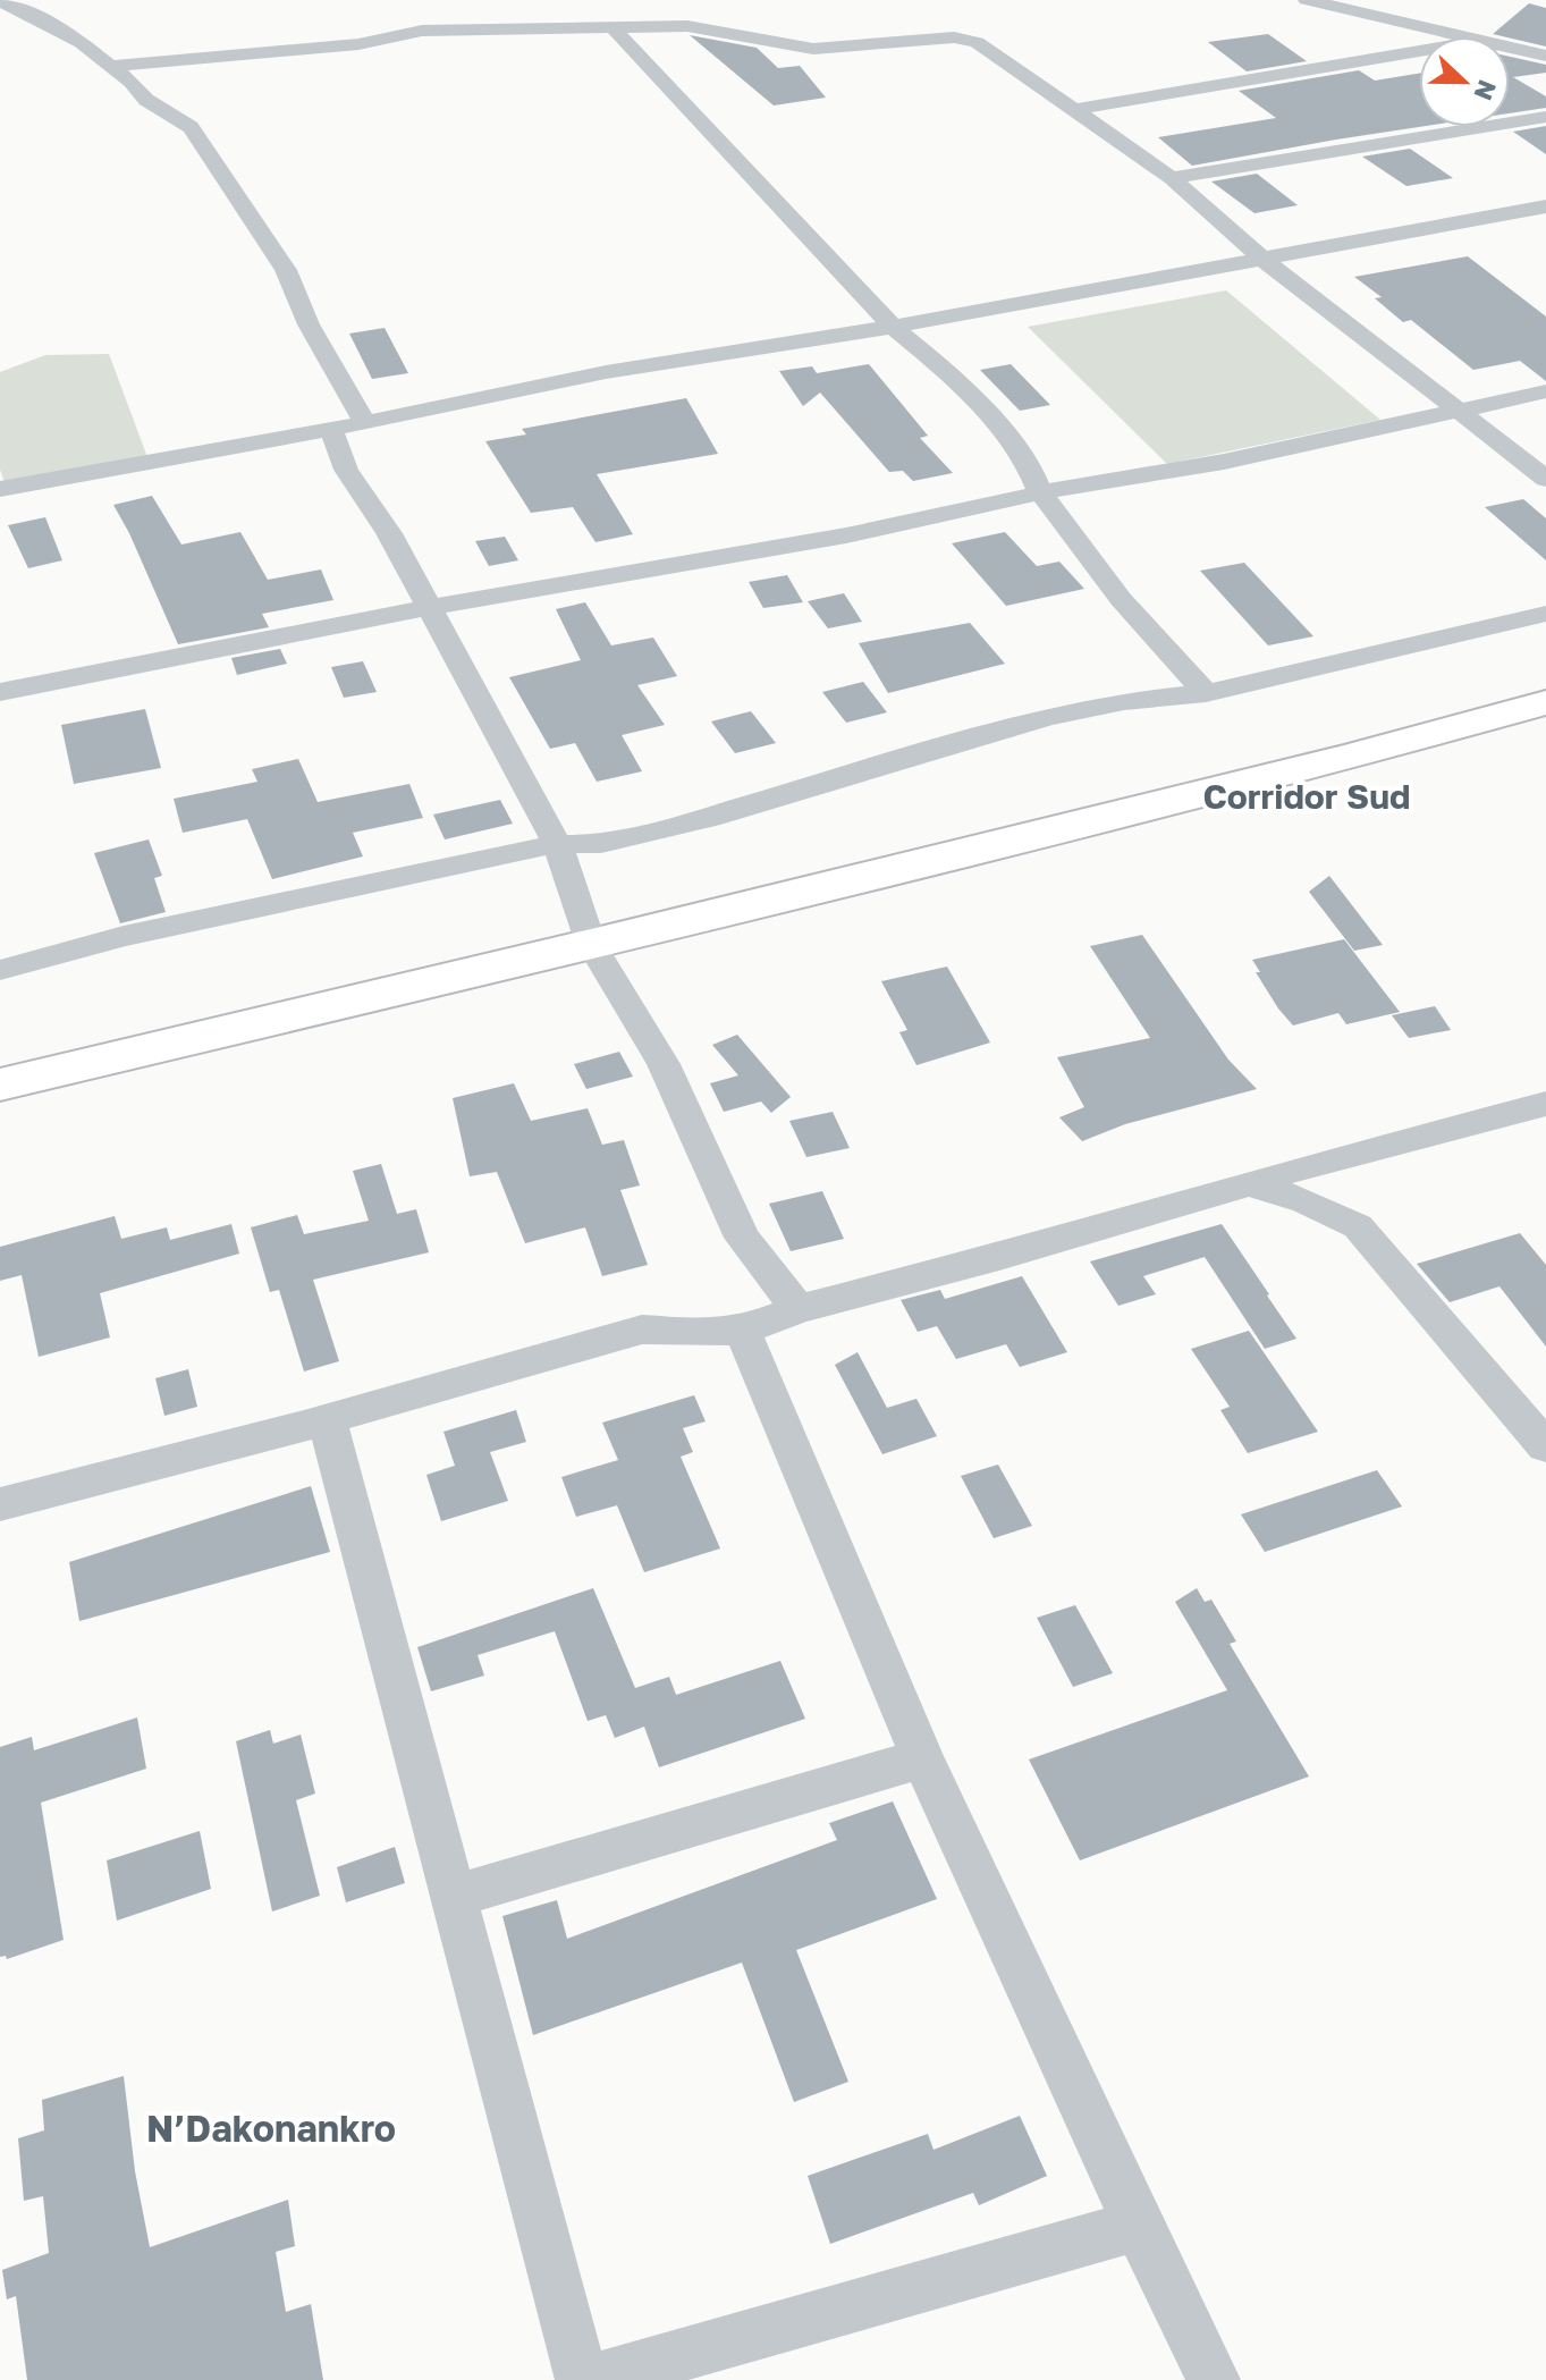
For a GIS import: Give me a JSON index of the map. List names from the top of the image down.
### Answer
{
  "districts": ["Corridor Sud", "N’Dakonankro"],
  "north": "right"
}
